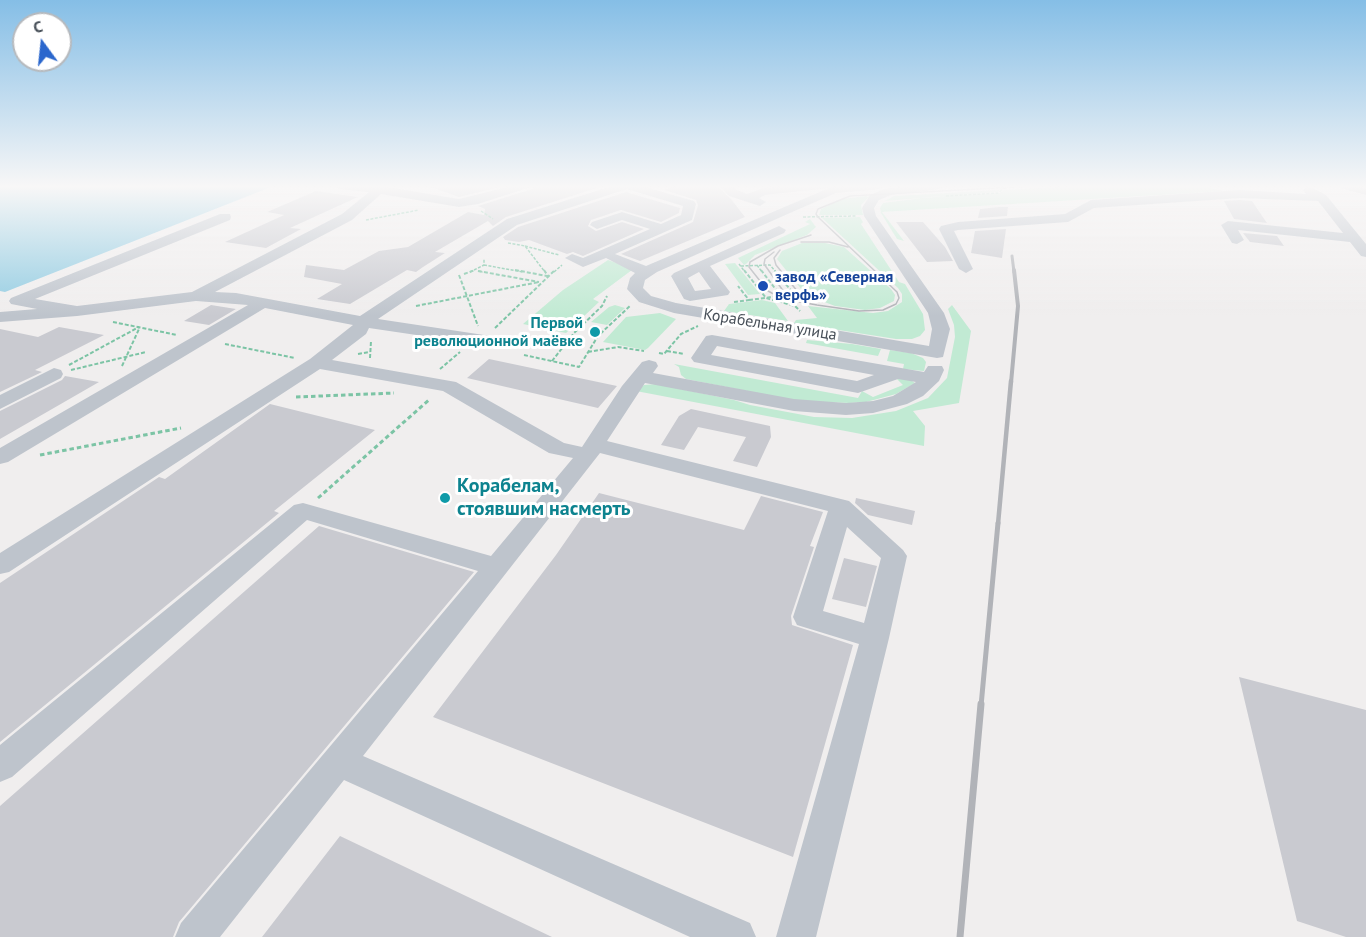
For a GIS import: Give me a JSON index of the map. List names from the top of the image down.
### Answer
{
  "streets": {
    "street": ["Корабельная улица"]
  },
  "places": ["завод «Северная верфь»", "Первой революционной маёвке", "Корабелам, стоявшим насмерть"],
  "north": "top"
}
